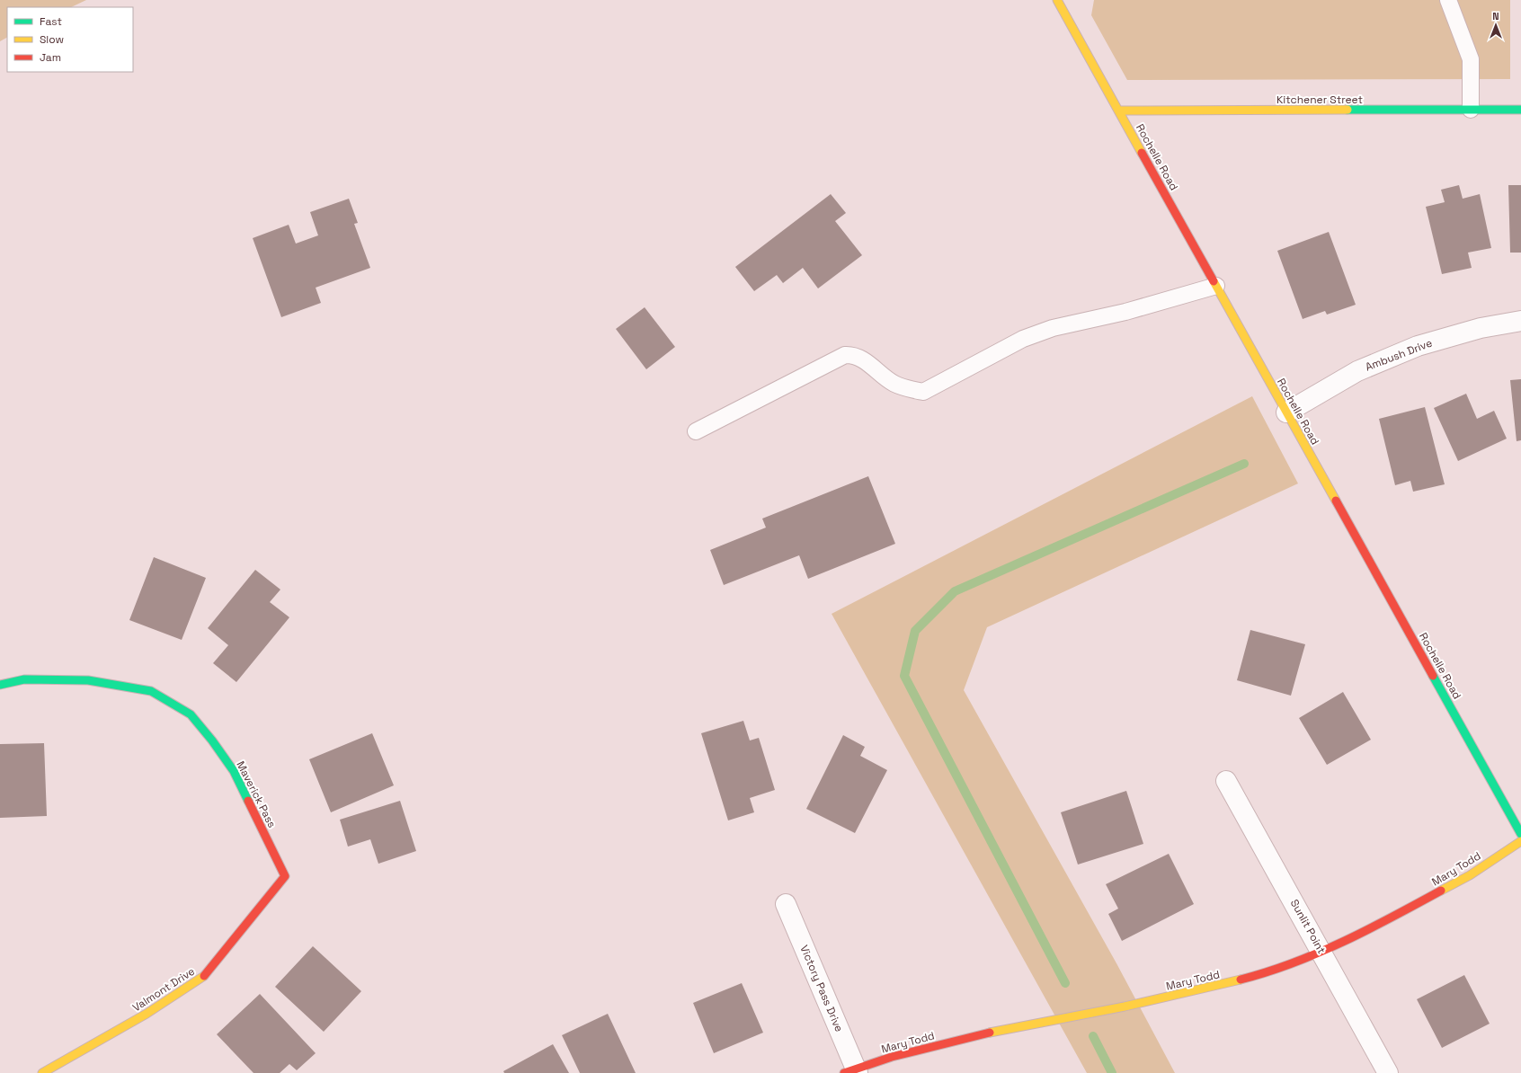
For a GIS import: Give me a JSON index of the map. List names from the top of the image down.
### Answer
{
  "streets": {
    "street": [
      "Kitchener Street",
      "Rochelle Road",
      "Ambush Drive",
      "Maverick Pass",
      "Mary Todd",
      "Sunlit Point",
      "Victory Pass Drive",
      "Valmont Drive"
    ]
  },
  "crossings": [
    ["Kitchener Street", "Rochelle Road"],
    ["Rochelle Road", "Ambush Drive"],
    ["Maverick Pass", "Valmont Drive"],
    ["Mary Todd", "Sunlit Point"],
    ["Mary Todd", "Victory Pass Drive"]
  ],
  "legend": ["Fast", "Slow", "Jam"],
  "north": "top"
}
